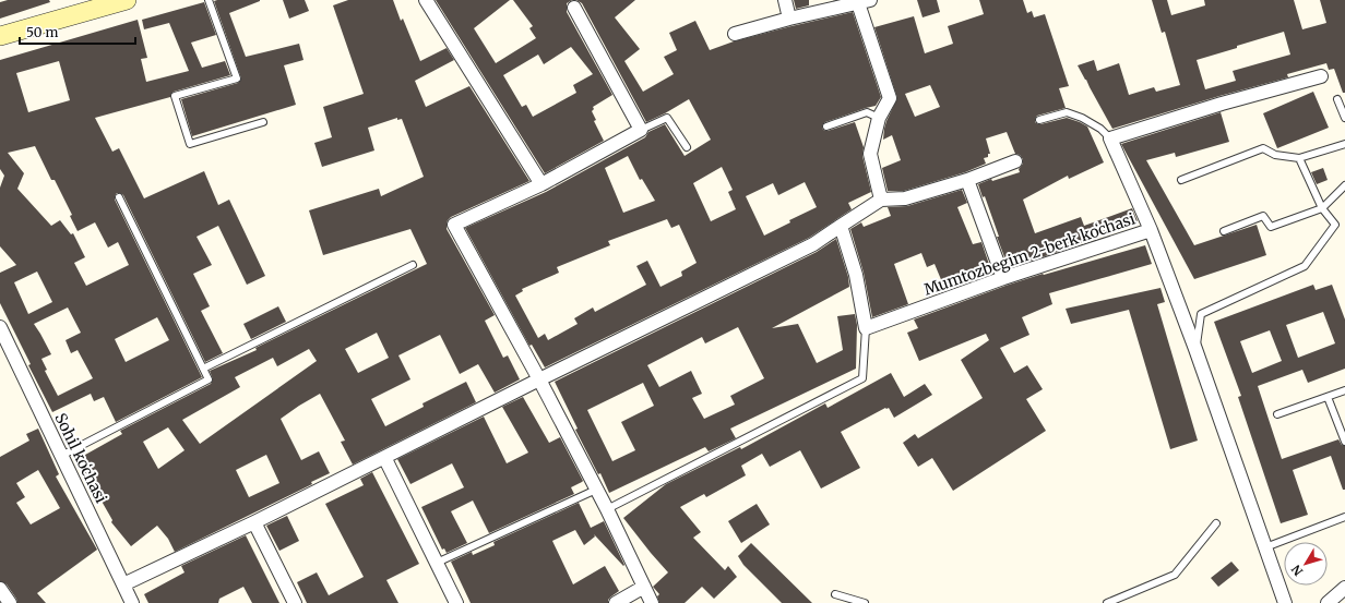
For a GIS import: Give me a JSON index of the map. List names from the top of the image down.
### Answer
{
  "streets": {
    "street": ["Mumtozbegim 2-berk koʻchasi", "Sohil koʻchasi"]
  },
  "scale_bar": "50 m",
  "north": "bottom left"
}
